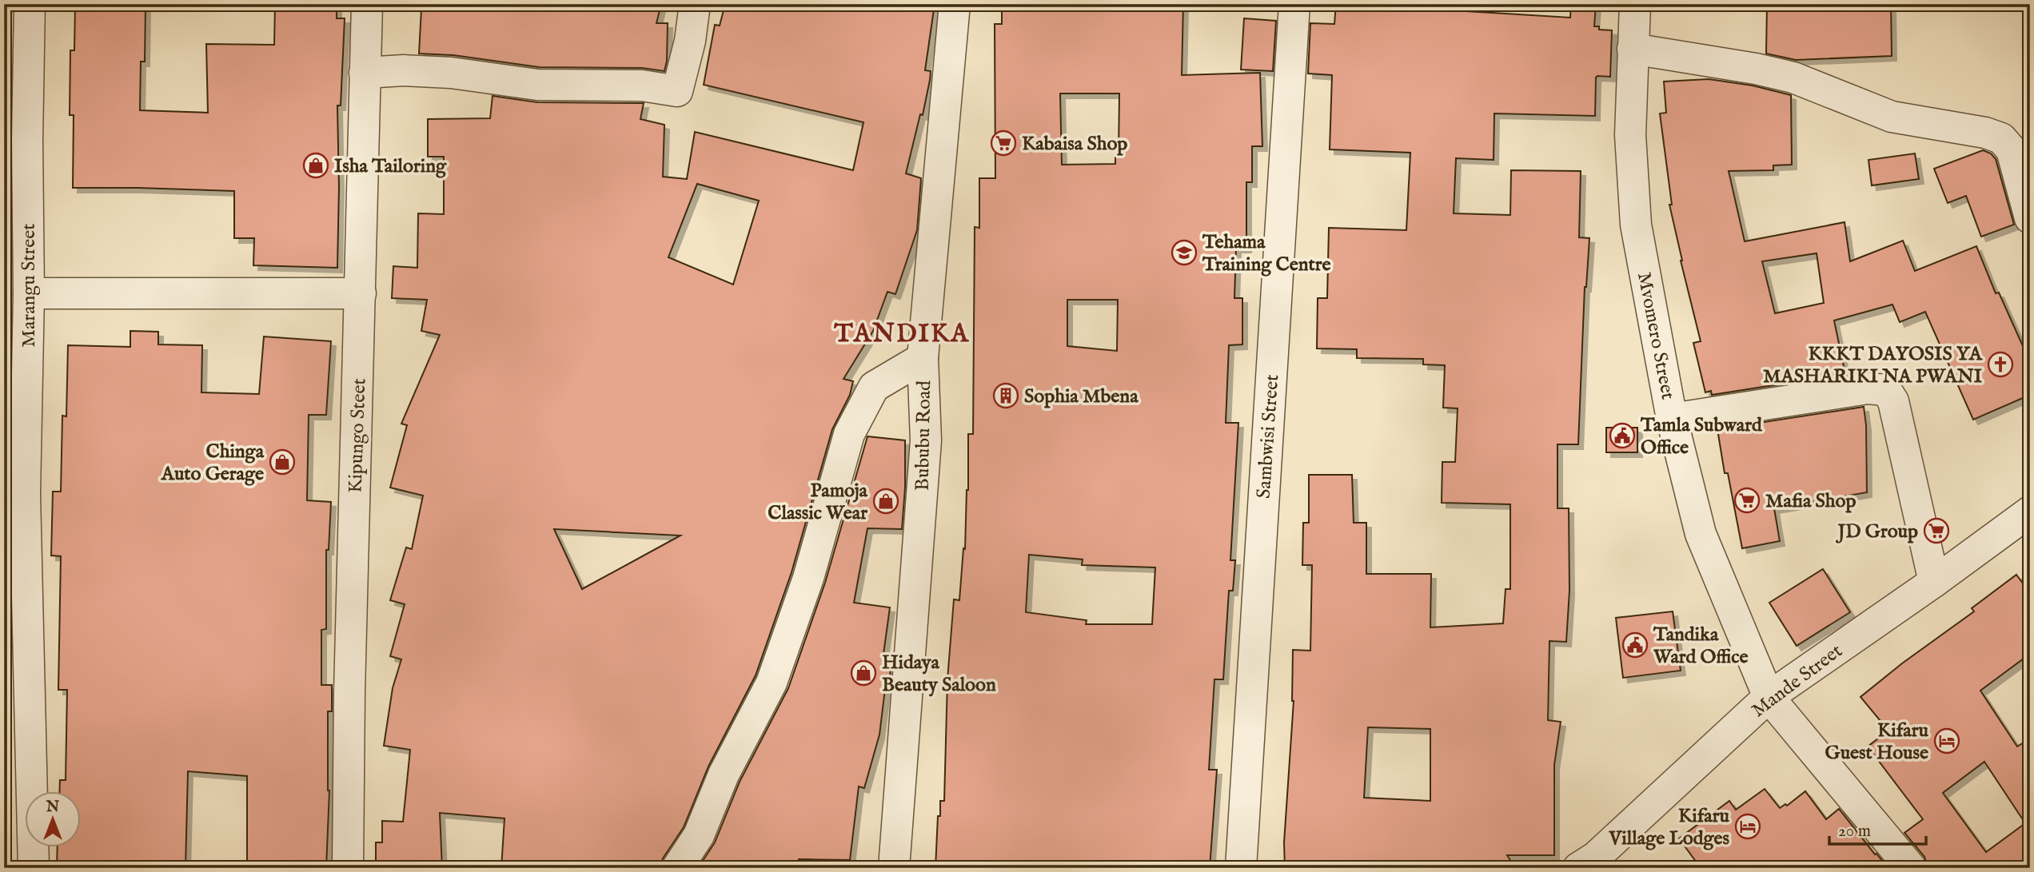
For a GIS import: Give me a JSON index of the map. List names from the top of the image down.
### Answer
{
  "streets": {
    "street": [
      "Marangu Street",
      "Mvomero Street",
      "Kipungo Steet",
      "Bububu Road",
      "Sambwisi Street",
      "Mande Street"
    ]
  },
  "crossings": [
    ["Mvomero Street", "Mande Street"]
  ],
  "districts": ["TANDIKA"],
  "places": {
    "supermarket": ["Kabaisa Shop", "Mafia Shop", "JD Group"],
    "shop": [
      "Isha Tailoring",
      "Chinga Auto Gerage",
      "Pamoja Classic Wear",
      "Hidaya Beauty Saloon"
    ],
    "school or university": ["Tehama Training Centre"],
    "church": ["KKKT DAYOSIS YA MASHARIKI NA PWANI"],
    "building": ["Sophia Mbena"],
    "public building": ["Tamla Subward Office", "Tandika Ward Office"],
    "hotel": ["Kifaru Guest House", "Kifaru Village Lodges"]
  },
  "scale_bar": "20 m",
  "north": "top"
}
